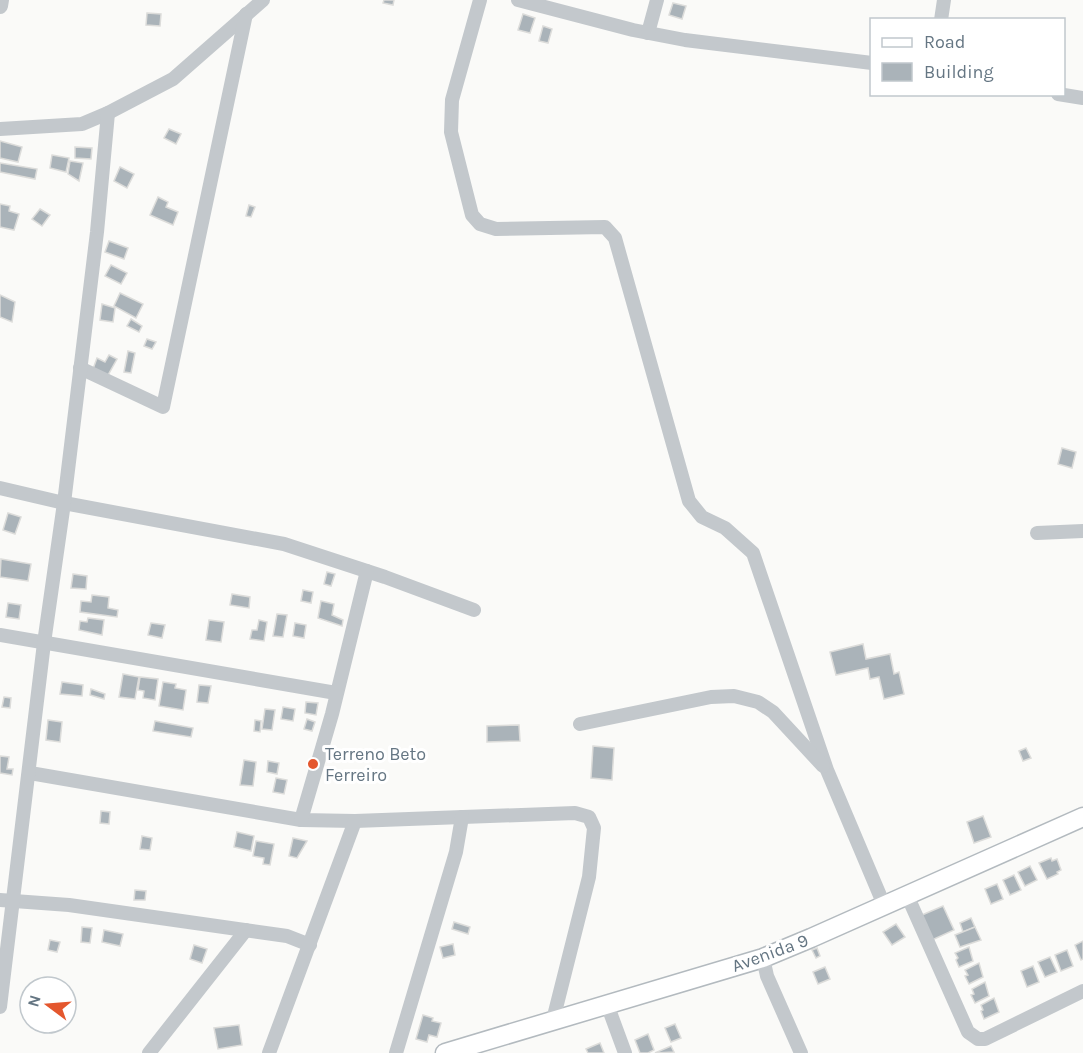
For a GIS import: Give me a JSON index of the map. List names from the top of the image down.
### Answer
{
  "streets": {
    "main road": ["Avenida 9"]
  },
  "places": ["Terreno Beto Ferreiro"],
  "legend": ["Road", "Building"],
  "north": "left"
}
